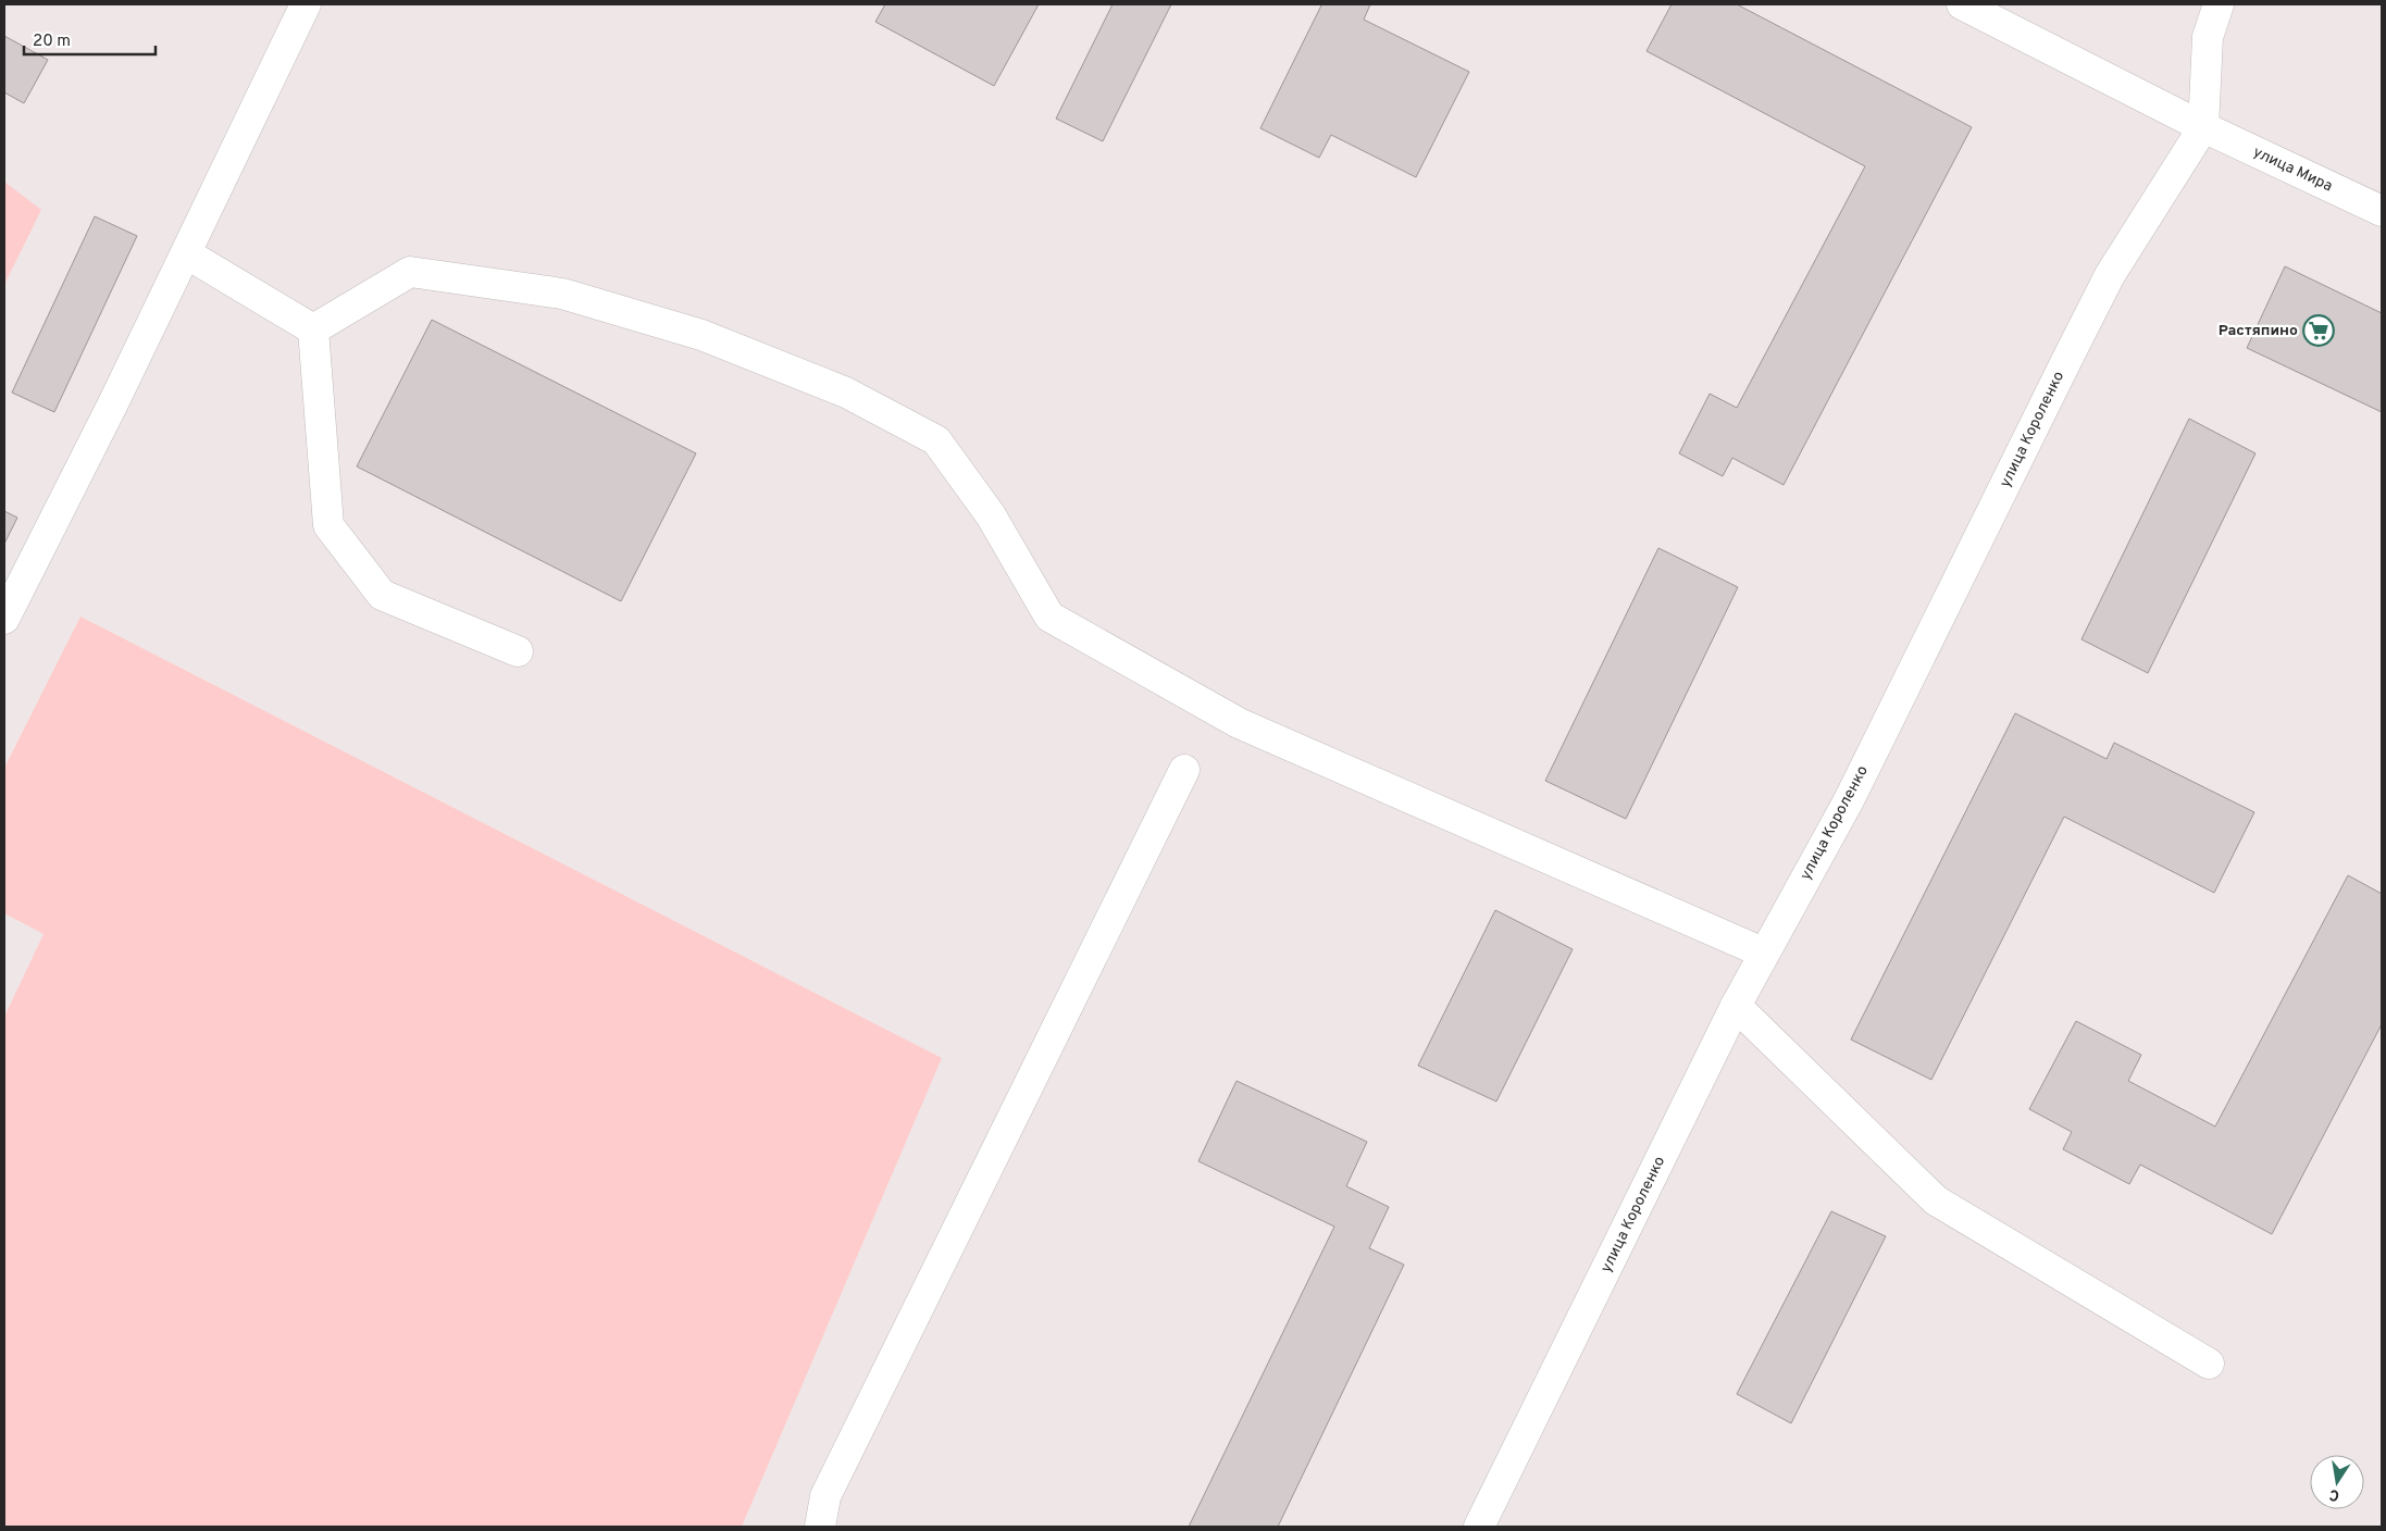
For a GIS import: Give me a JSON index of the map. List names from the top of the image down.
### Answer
{
  "streets": {
    "street": ["улица Мира", "улица Короленко"]
  },
  "crossings": [
    ["улица Мира", "улица Короленко"]
  ],
  "places": {
    "supermarket": ["Растяпино"]
  },
  "scale_bar": "20 m",
  "north": "bottom"
}
